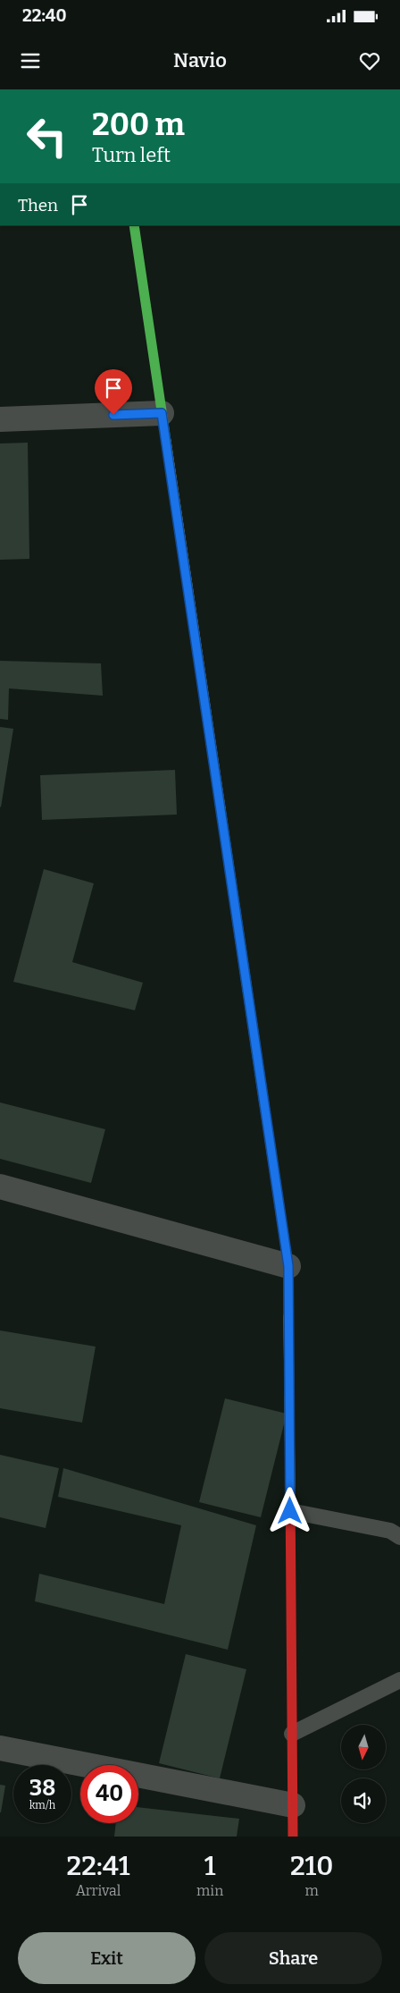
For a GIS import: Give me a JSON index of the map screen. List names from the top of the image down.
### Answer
{
  "north": "bottom",
  "page": {
    "status": "22:40",
    "header": "Navio",
    "turn": ["200 m", "Turn left"],
    "then": "Then",
    "speed": "38 km/h",
    "limit": "40",
    "eta": [
      "22:41",
      "Arrival",
      "1",
      "min",
      "210",
      "m"
    ],
    "buttons": ["Exit", "Share"]
  }
}
